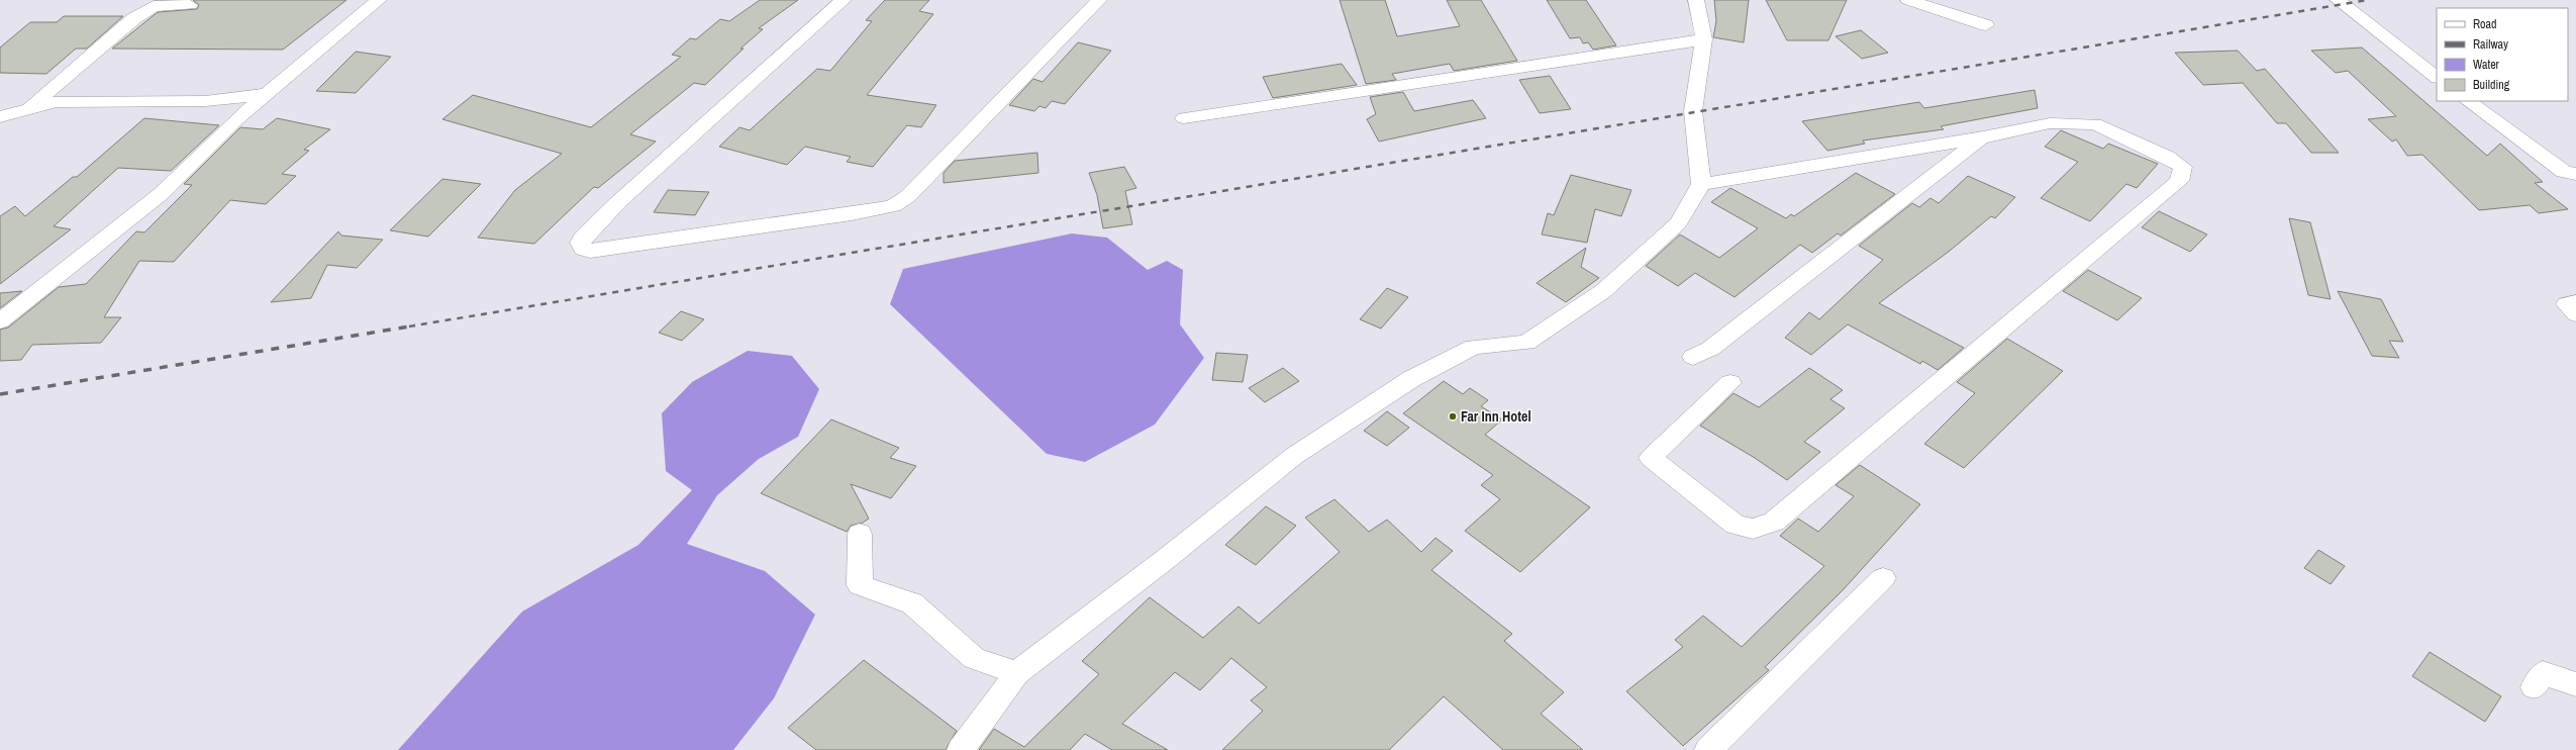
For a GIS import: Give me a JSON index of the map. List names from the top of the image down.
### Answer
{
  "places": ["Far Inn Hotel"],
  "legend": [
    "Road",
    "Railway",
    "Water",
    "Building"
  ]
}
